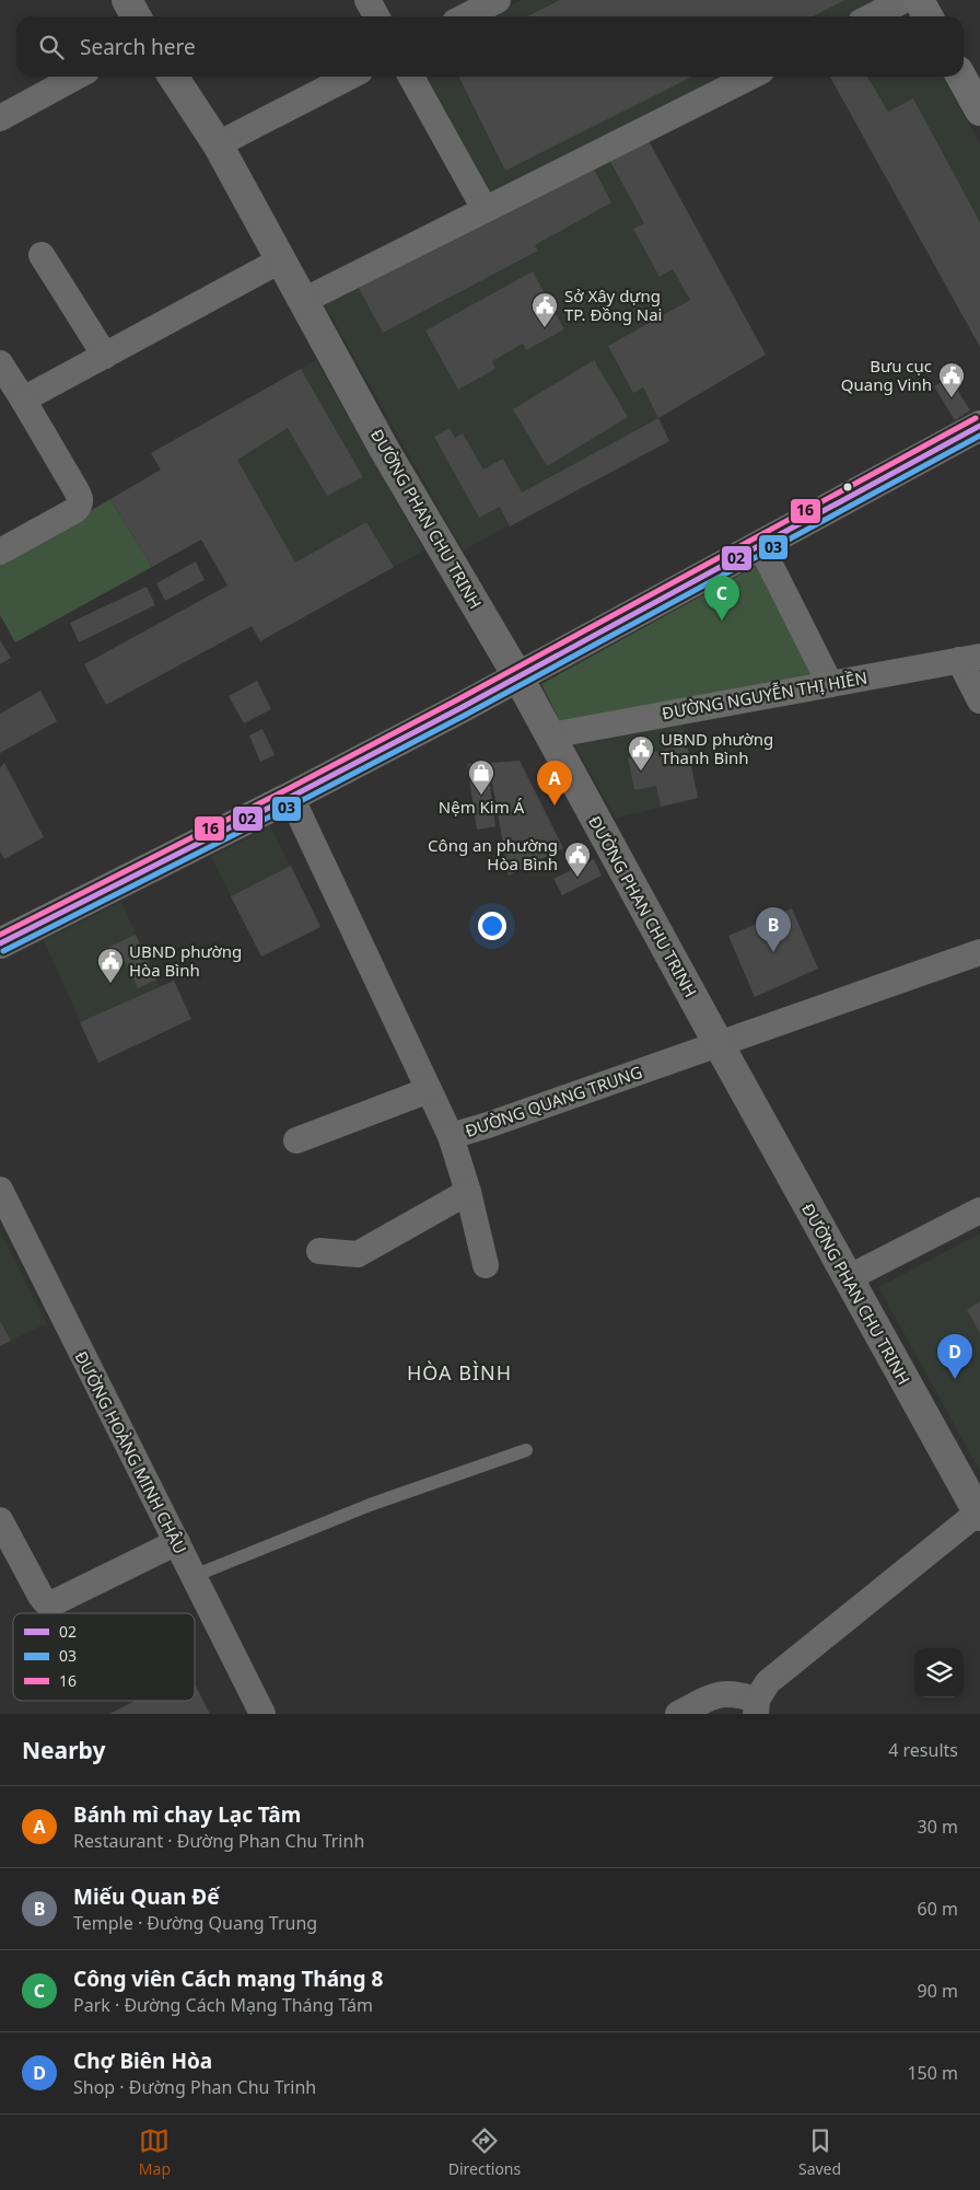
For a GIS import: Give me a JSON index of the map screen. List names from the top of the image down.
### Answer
{
  "streets": {
    "street": [
      "ĐƯỜNG PHAN CHU TRINH",
      "ĐƯỜNG NGUYỄN THỊ HIỀN",
      "ĐƯỜNG QUANG TRUNG",
      "ĐƯỜNG HOÀNG MINH CHÂU"
    ]
  },
  "crossings": [
    ["ĐƯỜNG PHAN CHU TRINH", "ĐƯỜNG NGUYỄN THỊ HIỀN"],
    ["ĐƯỜNG PHAN CHU TRINH", "ĐƯỜNG QUANG TRUNG"]
  ],
  "districts": ["HÒA BÌNH"],
  "places": {
    "public building": [
      "Sở Xây dựng TP. Đồng Nai",
      "Bưu cục Quang Vinh",
      "UBND phường Thanh Bình",
      "Công an phường Hòa Bình",
      "UBND phường Hòa Bình"
    ],
    "shop": ["Nệm Kim Á"]
  },
  "lines": ["transit line 16", "transit line 02", "transit line 03"],
  "legend": ["02", "03", "16"],
  "page": {
    "search": "Search here",
    "pins": [
      "C",
      "A",
      "B",
      "D"
    ],
    "heading": ["Nearby", "4 results"],
    "list": [
      {
        "mark": "A",
        "name": "Bánh mì chay Lạc Tâm",
        "note": "Restaurant · Đường Phan Chu Trinh",
        "value": "30 m"
      },
      {
        "mark": "B",
        "name": "Miếu Quan Đế",
        "note": "Temple · Đường Quang Trung",
        "value": "60 m"
      },
      {
        "mark": "C",
        "name": "Công viên Cách mạng Tháng 8",
        "note": "Park · Đường Cách Mạng Tháng Tám",
        "value": "90 m"
      },
      {
        "mark": "D",
        "name": "Chợ Biên Hòa",
        "note": "Shop · Đường Phan Chu Trinh",
        "value": "150 m"
      }
    ],
    "nav": ["Map", "Directions", "Saved"]
  }
}
